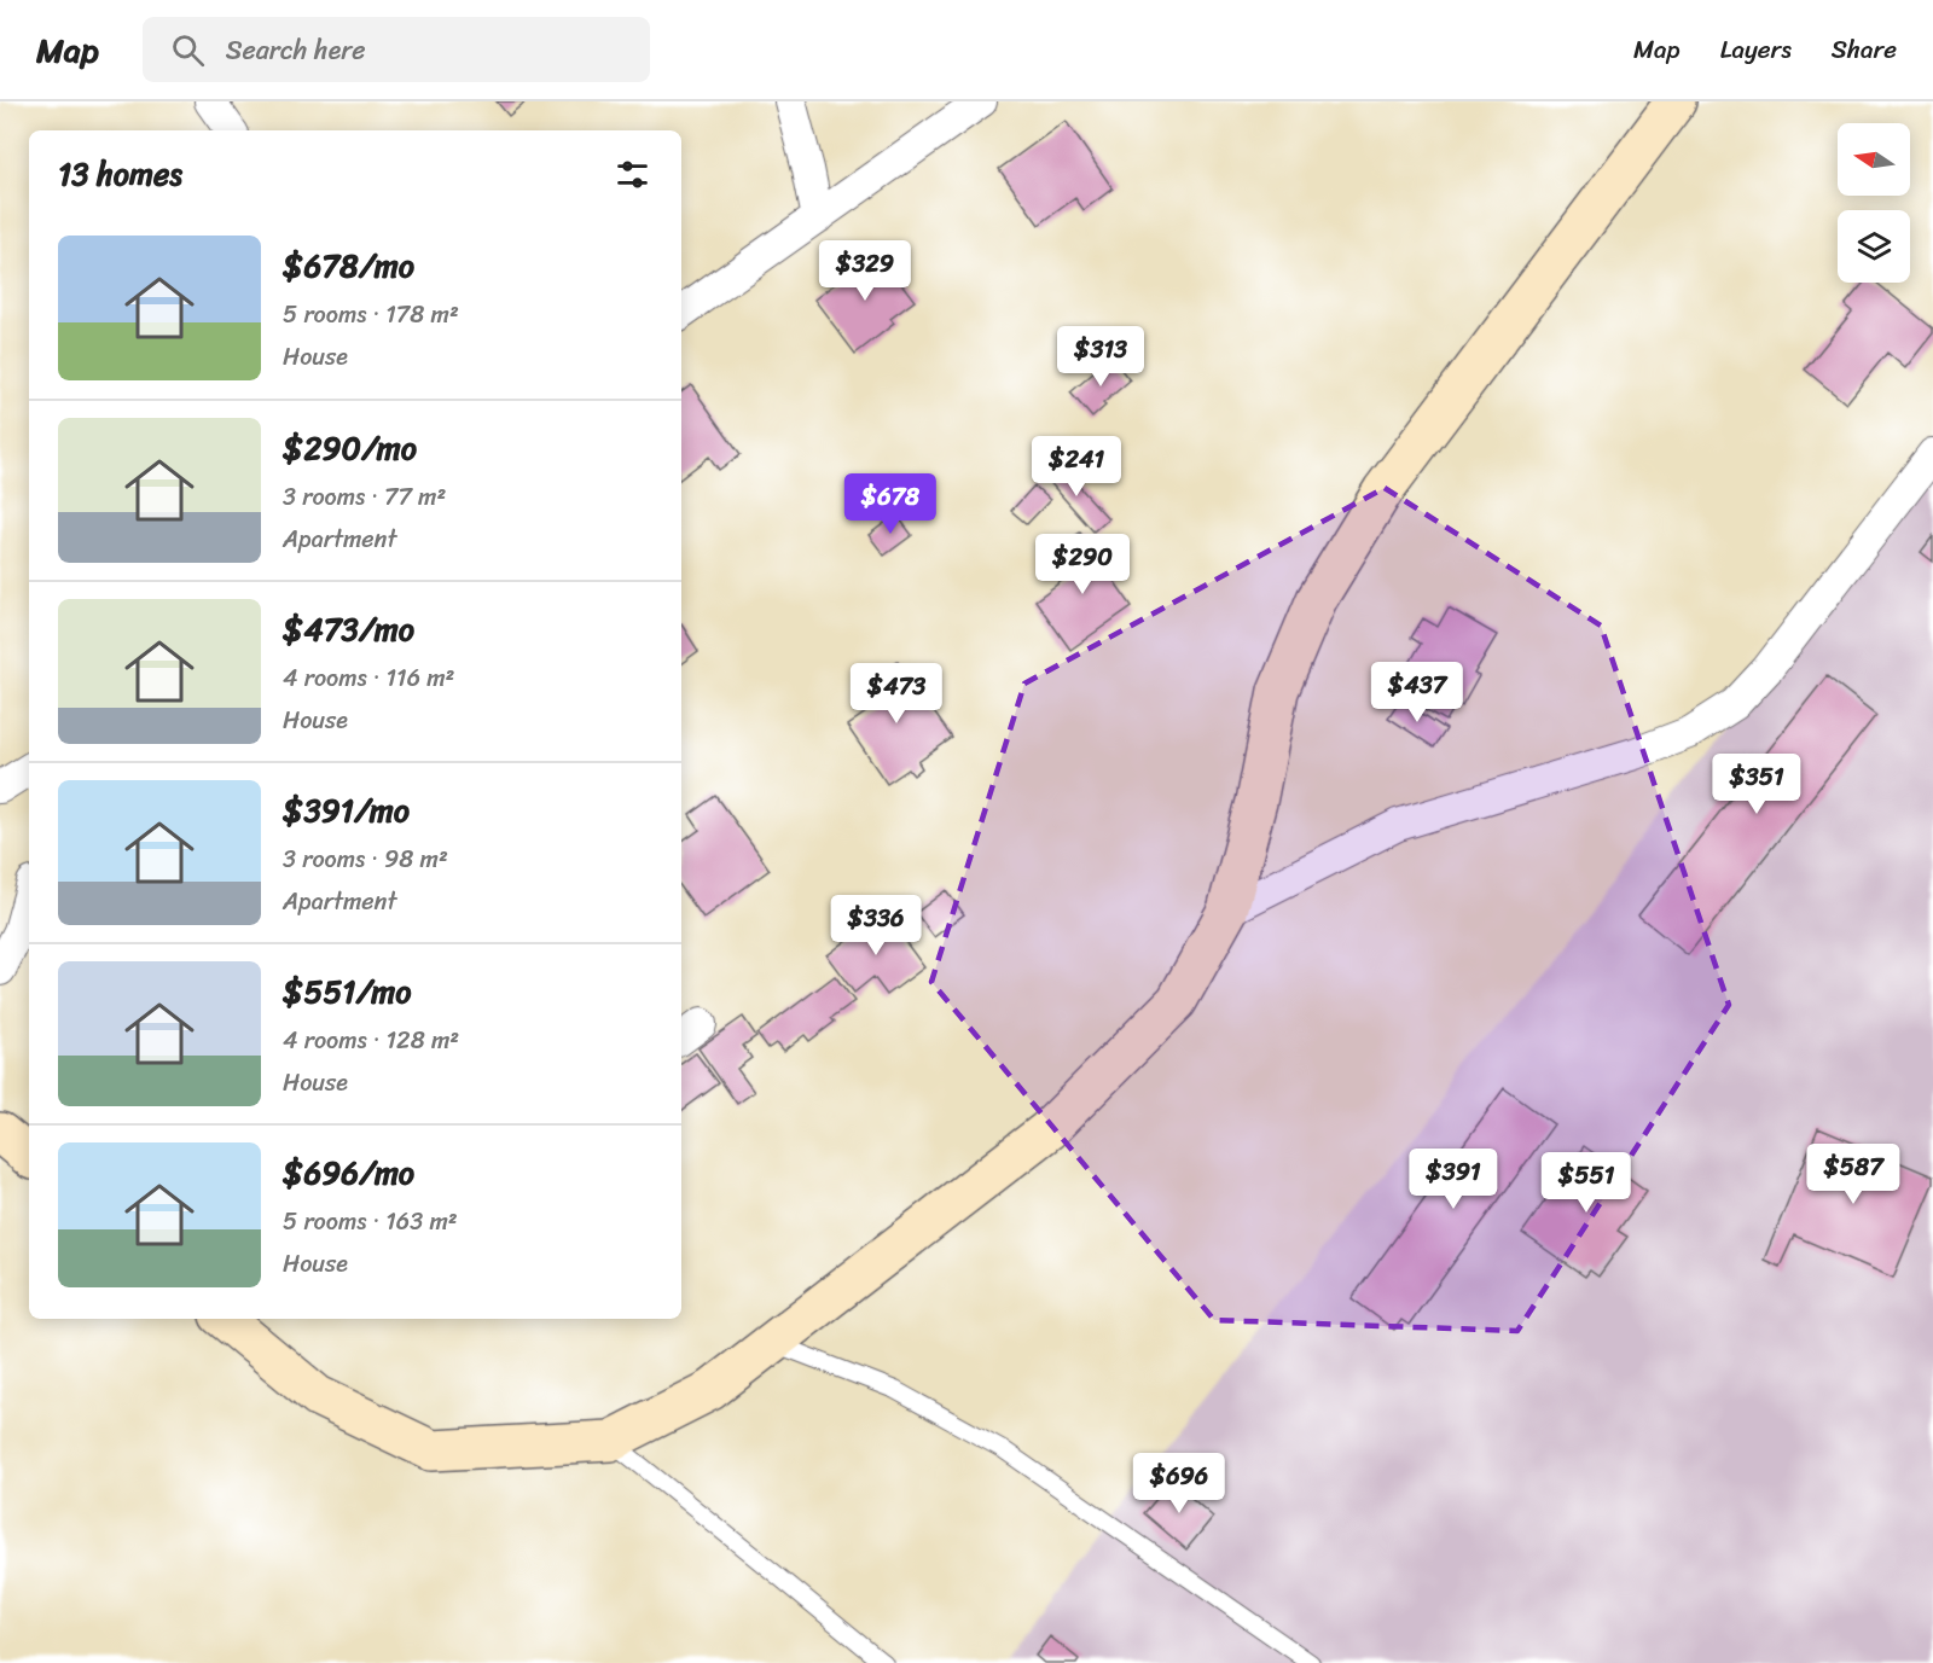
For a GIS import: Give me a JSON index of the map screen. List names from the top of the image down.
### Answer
{
  "north": "left",
  "page": {
    "header": "Map",
    "search": "Search here",
    "nav": ["Map", "Layers", "Share"],
    "heading": "13 homes",
    "list": [
      {
        "name": "$678/mo",
        "note": "5 rooms · 178 m² · House"
      },
      {
        "name": "$290/mo",
        "note": "3 rooms · 77 m² · Apartment"
      },
      {
        "name": "$473/mo",
        "note": "4 rooms · 116 m² · House"
      },
      {
        "name": "$391/mo",
        "note": "3 rooms · 98 m² · Apartment"
      },
      {
        "name": "$551/mo",
        "note": "4 rooms · 128 m² · House"
      },
      {
        "name": "$696/mo",
        "note": "5 rooms · 163 m² · House"
      }
    ],
    "price": [
      "$329",
      "$313",
      "$241",
      "$678",
      "$290",
      "$437",
      "$473",
      "$351",
      "$336",
      "$587",
      "$391",
      "$551",
      "$696"
    ]
  }
}
